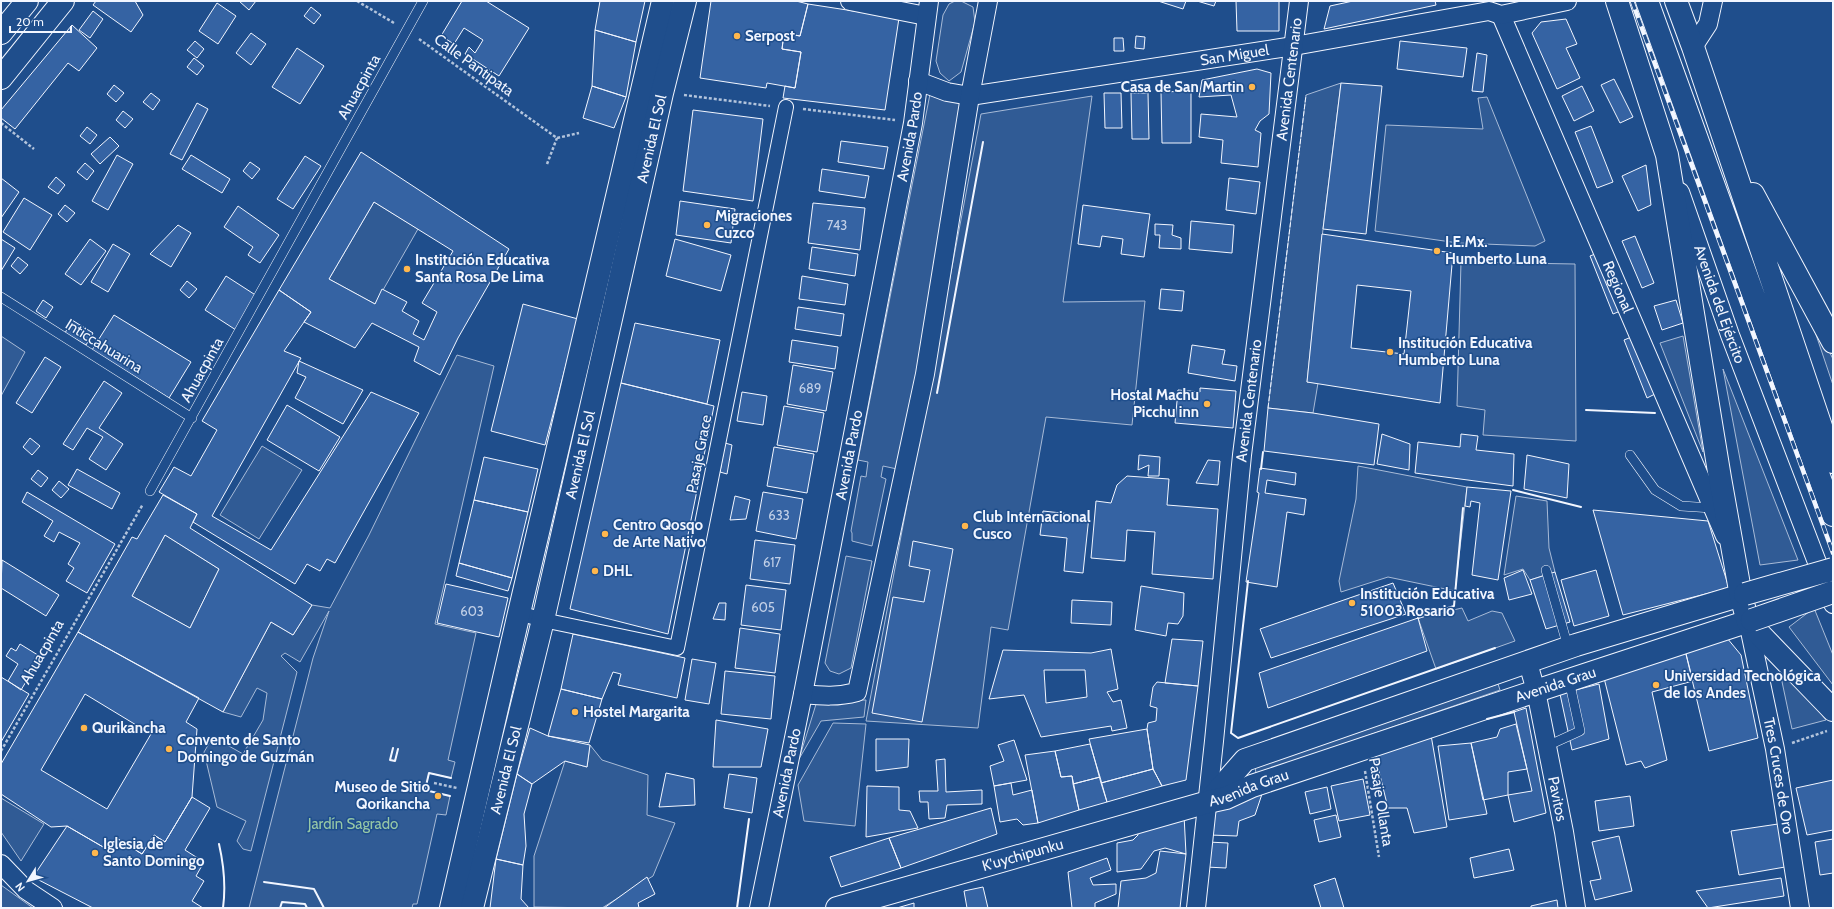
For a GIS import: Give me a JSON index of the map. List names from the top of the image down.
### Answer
{
  "streets": {
    "street": [
      "San Miguel",
      "Avenida Centenario",
      "Avenida Pardo",
      "Avenida El Sol",
      "Regional",
      "Avenida del Ejército",
      "Pasaje Grace",
      "Avenida Grau",
      "Tres Cruces de Oro",
      "Pavitos",
      "K'uychipunku"
    ],
    "lane": ["Ahuacpinta", "Inticcahuarina"],
    "path": ["Calle Pantipata", "Pasaje Ollanta"]
  },
  "crossings": [
    ["San Miguel", "Avenida Centenario"],
    ["San Miguel", "Avenida Pardo"],
    ["San Miguel", "Regional"],
    ["Calle Pantipata", "Ahuacpinta"],
    ["Avenida Centenario", "Avenida Grau"],
    ["Avenida Centenario", "K'uychipunku"],
    ["Ahuacpinta", "Inticcahuarina"],
    ["Avenida El Sol", "Pasaje Grace"],
    ["Avenida Grau", "Tres Cruces de Oro"],
    ["Avenida Grau", "Pavitos"],
    ["Avenida Grau", "Pasaje Ollanta"],
    ["Avenida Grau", "K'uychipunku"]
  ],
  "parks": ["Jardín Sagrado"],
  "places": [
    "Serpost",
    "Casa de San Martin",
    "Migraciones Cuzco",
    "I.E.Mx. Humberto Luna",
    "Institución Educativa Santa Rosa De Lima",
    "Institución Educativa Humberto Luna",
    "Hostal Machu Picchu inn",
    "Club Internacional Cusco",
    "Centro Qosqo de Arte Nativo",
    "DHL",
    "Institución Educativa 51003 Rosario",
    "Universidad Tecnológica de los Andes",
    "Hostel Margarita",
    "Qurikancha",
    "Convento de Santo Domingo de Guzmán",
    "Museo de Sitio Qorikancha",
    "Iglesia de Santo Domingo"
  ],
  "house_numbers": [
    "743",
    "689",
    "633",
    "617",
    "605",
    "603"
  ],
  "scale_bar": "20 m",
  "north": "bottom left"
}
